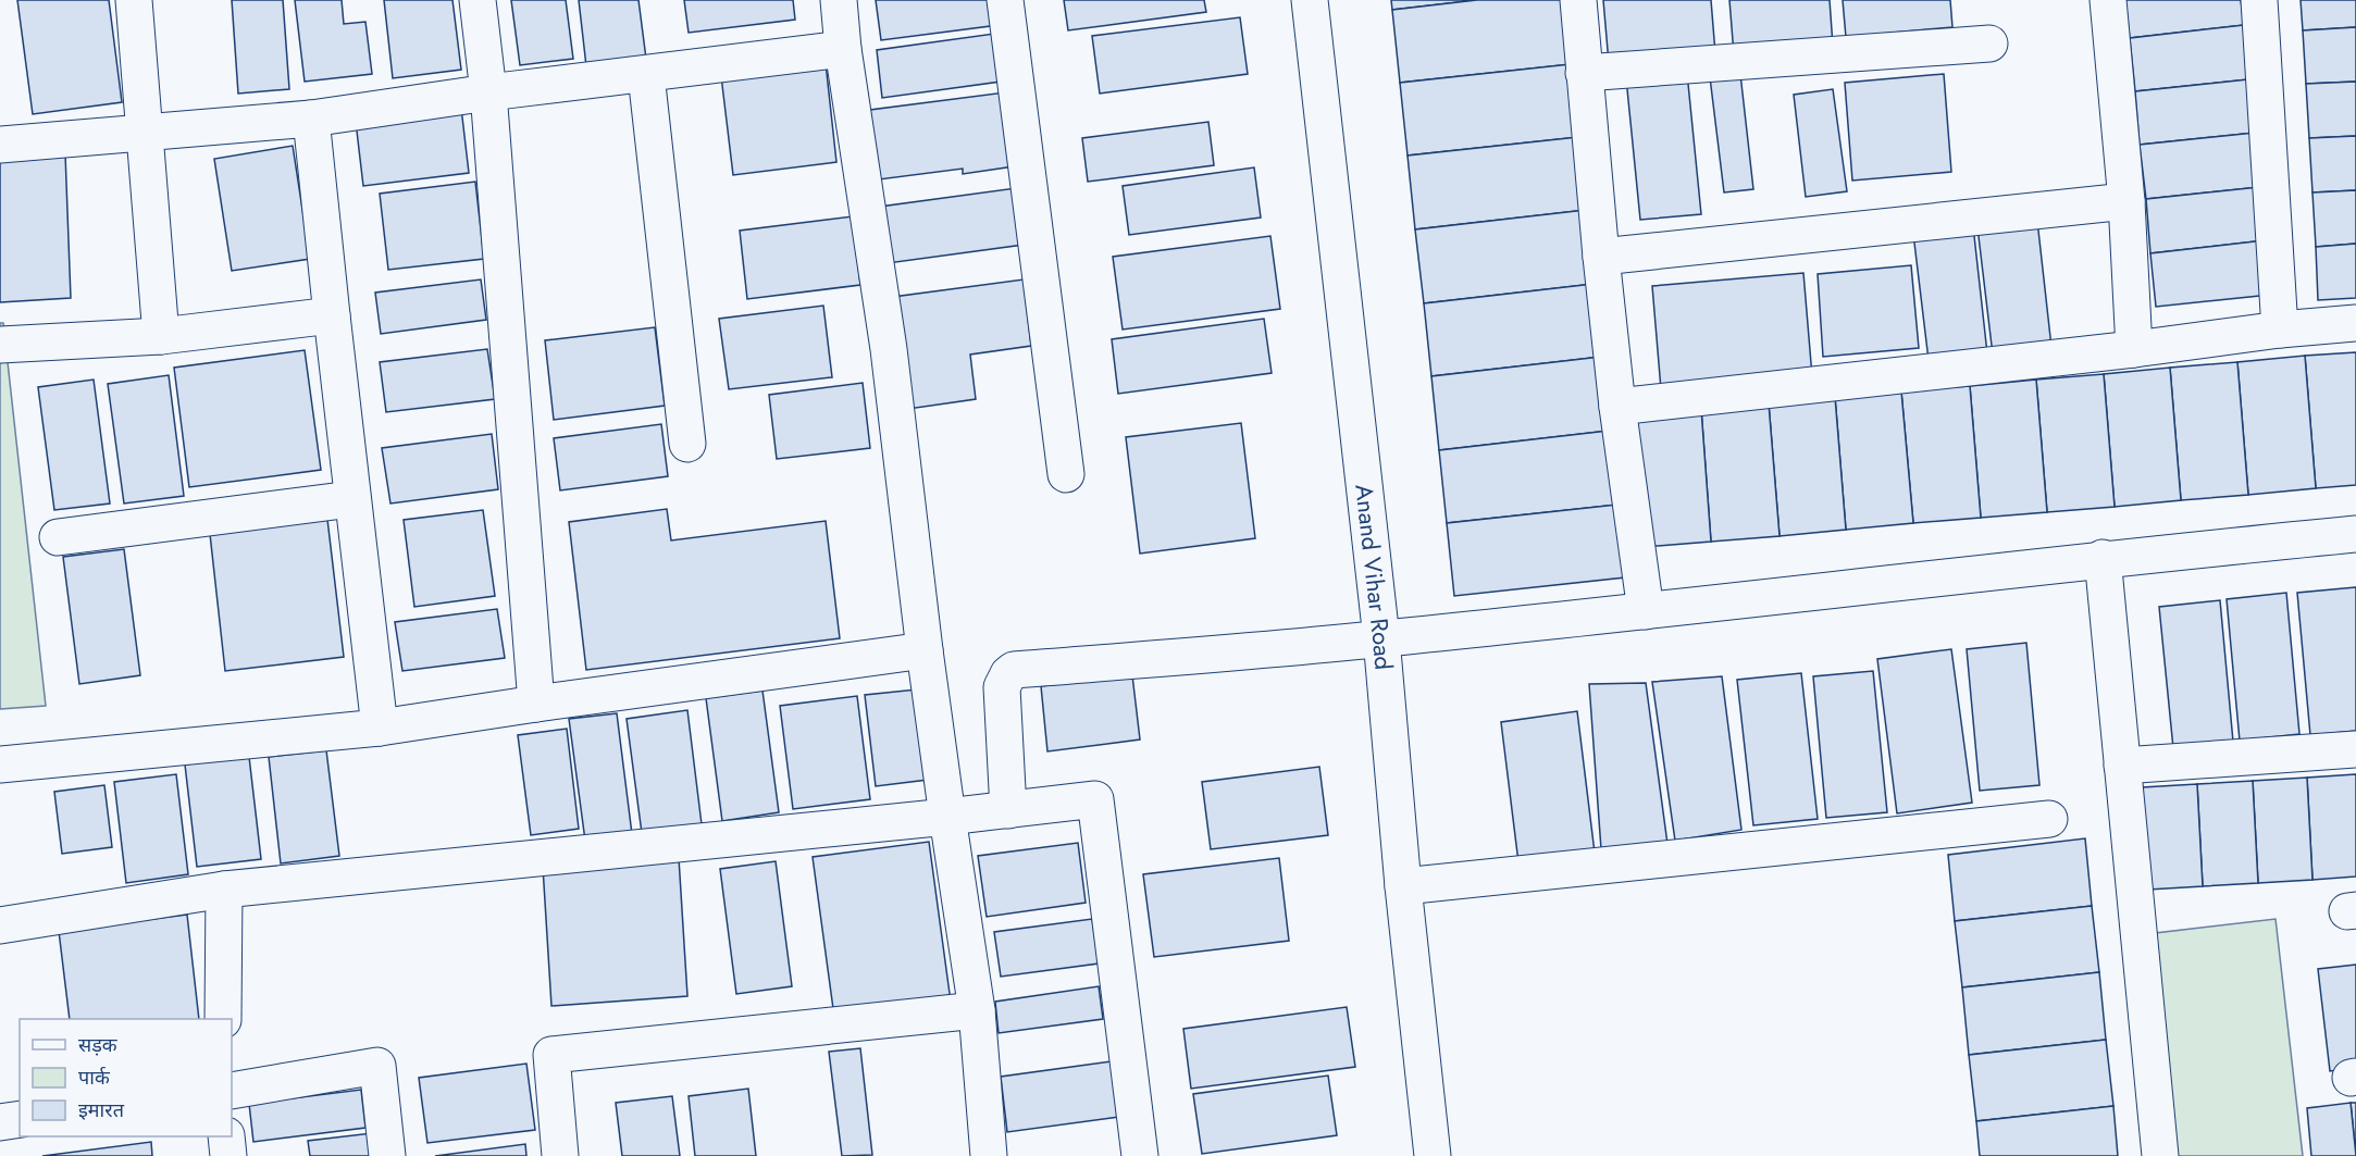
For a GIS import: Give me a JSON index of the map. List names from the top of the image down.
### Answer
{
  "streets": {
    "street": ["Anand Vihar Road"]
  },
  "legend": ["सड़क", "पार्क", "इमारत"]
}
